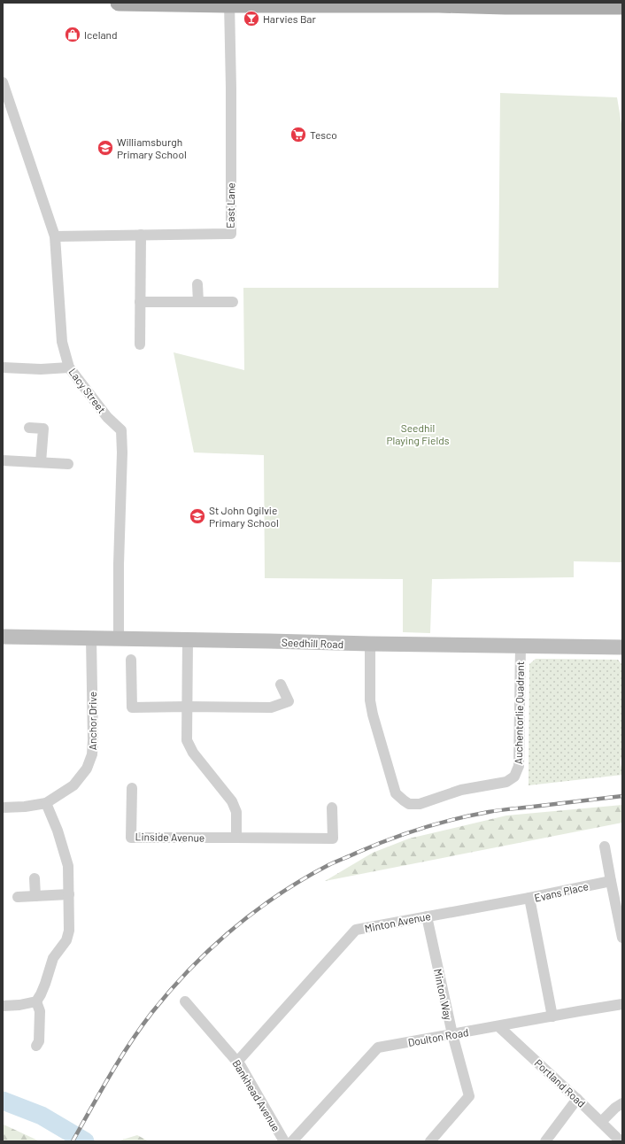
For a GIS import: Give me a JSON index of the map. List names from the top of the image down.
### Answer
{
  "streets": {
    "street": [
      "East Lane",
      "Lacy Street",
      "Seedhill Road",
      "Auchentorlie Quadrant",
      "Anchor Drive",
      "Linside Avenue",
      "Evans Place",
      "Minton Avenue",
      "Minton Way",
      "Doulton Road",
      "Portland Road",
      "Bankhead Avenue"
    ]
  },
  "crossings": [
    ["East Lane", "Lacy Street"],
    ["Lacy Street", "Seedhill Road"],
    ["Seedhill Road", "Auchentorlie Quadrant"],
    ["Seedhill Road", "Anchor Drive"],
    ["Evans Place", "Minton Avenue"],
    ["Evans Place", "Doulton Road"],
    ["Minton Avenue", "Minton Way"],
    ["Minton Avenue", "Bankhead Avenue"],
    ["Minton Way", "Doulton Road"],
    ["Doulton Road", "Portland Road"]
  ],
  "parks": ["Seedhil Playing Fields"],
  "places": {
    "bar": ["Harvies Bar"],
    "shop": ["Iceland"],
    "supermarket": ["Tesco"],
    "school or university": ["Williamsburgh Primary School", "St John Ogilvie Primary School"]
  }
}
